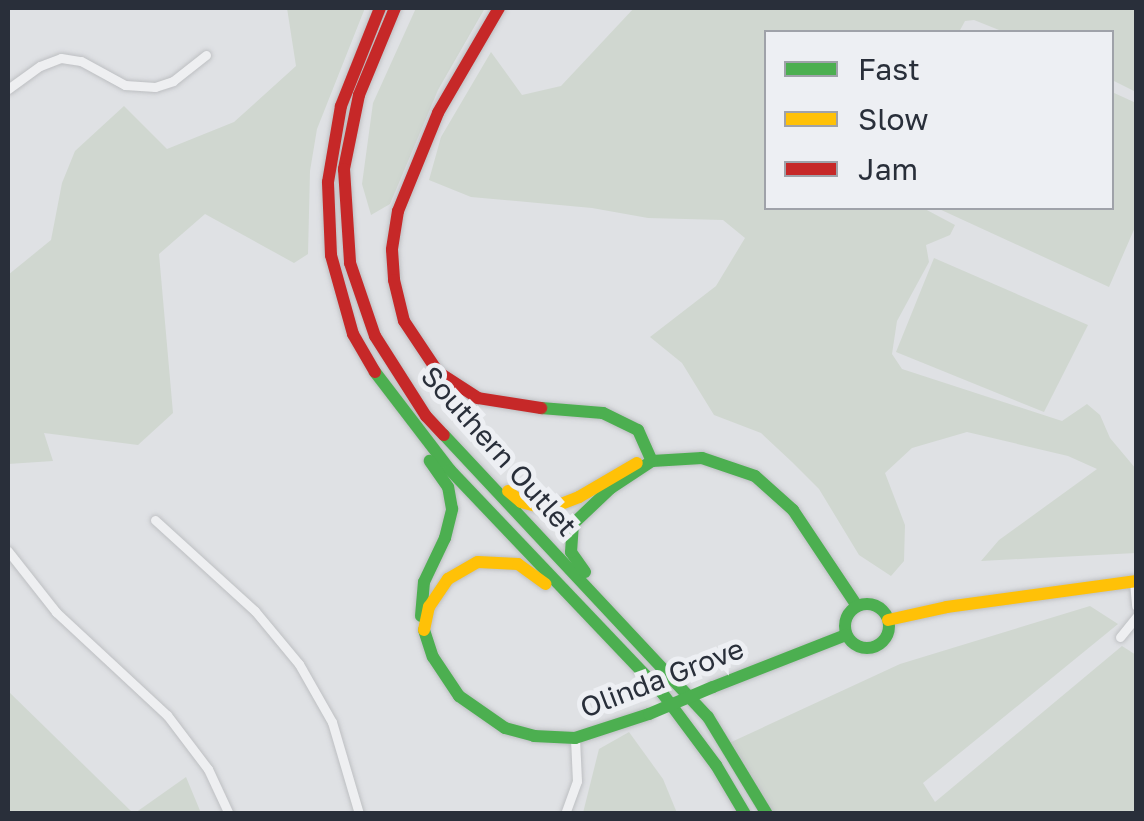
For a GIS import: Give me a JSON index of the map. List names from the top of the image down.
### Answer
{
  "streets": {
    "main road": ["Southern Outlet", "Olinda Grove"]
  },
  "legend": ["Fast", "Slow", "Jam"]
}
